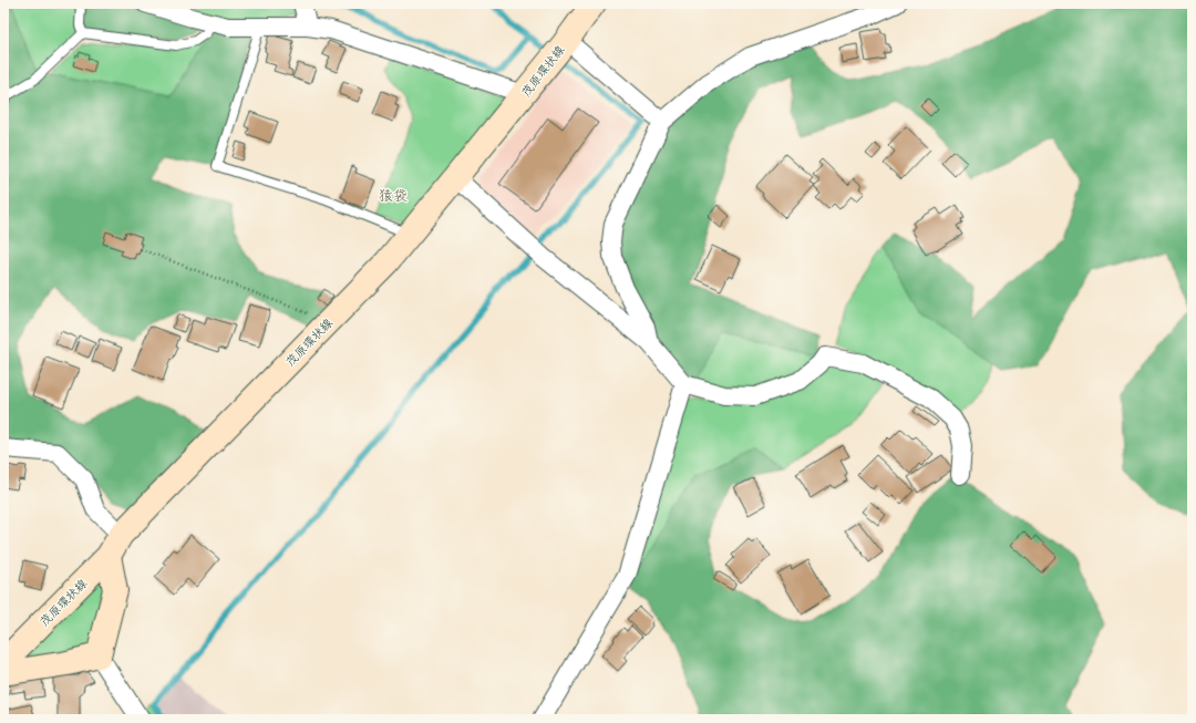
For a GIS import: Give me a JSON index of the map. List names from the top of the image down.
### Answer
{
  "streets": {
    "main road": ["茂原環状線"]
  },
  "districts": ["猿袋"]
}
